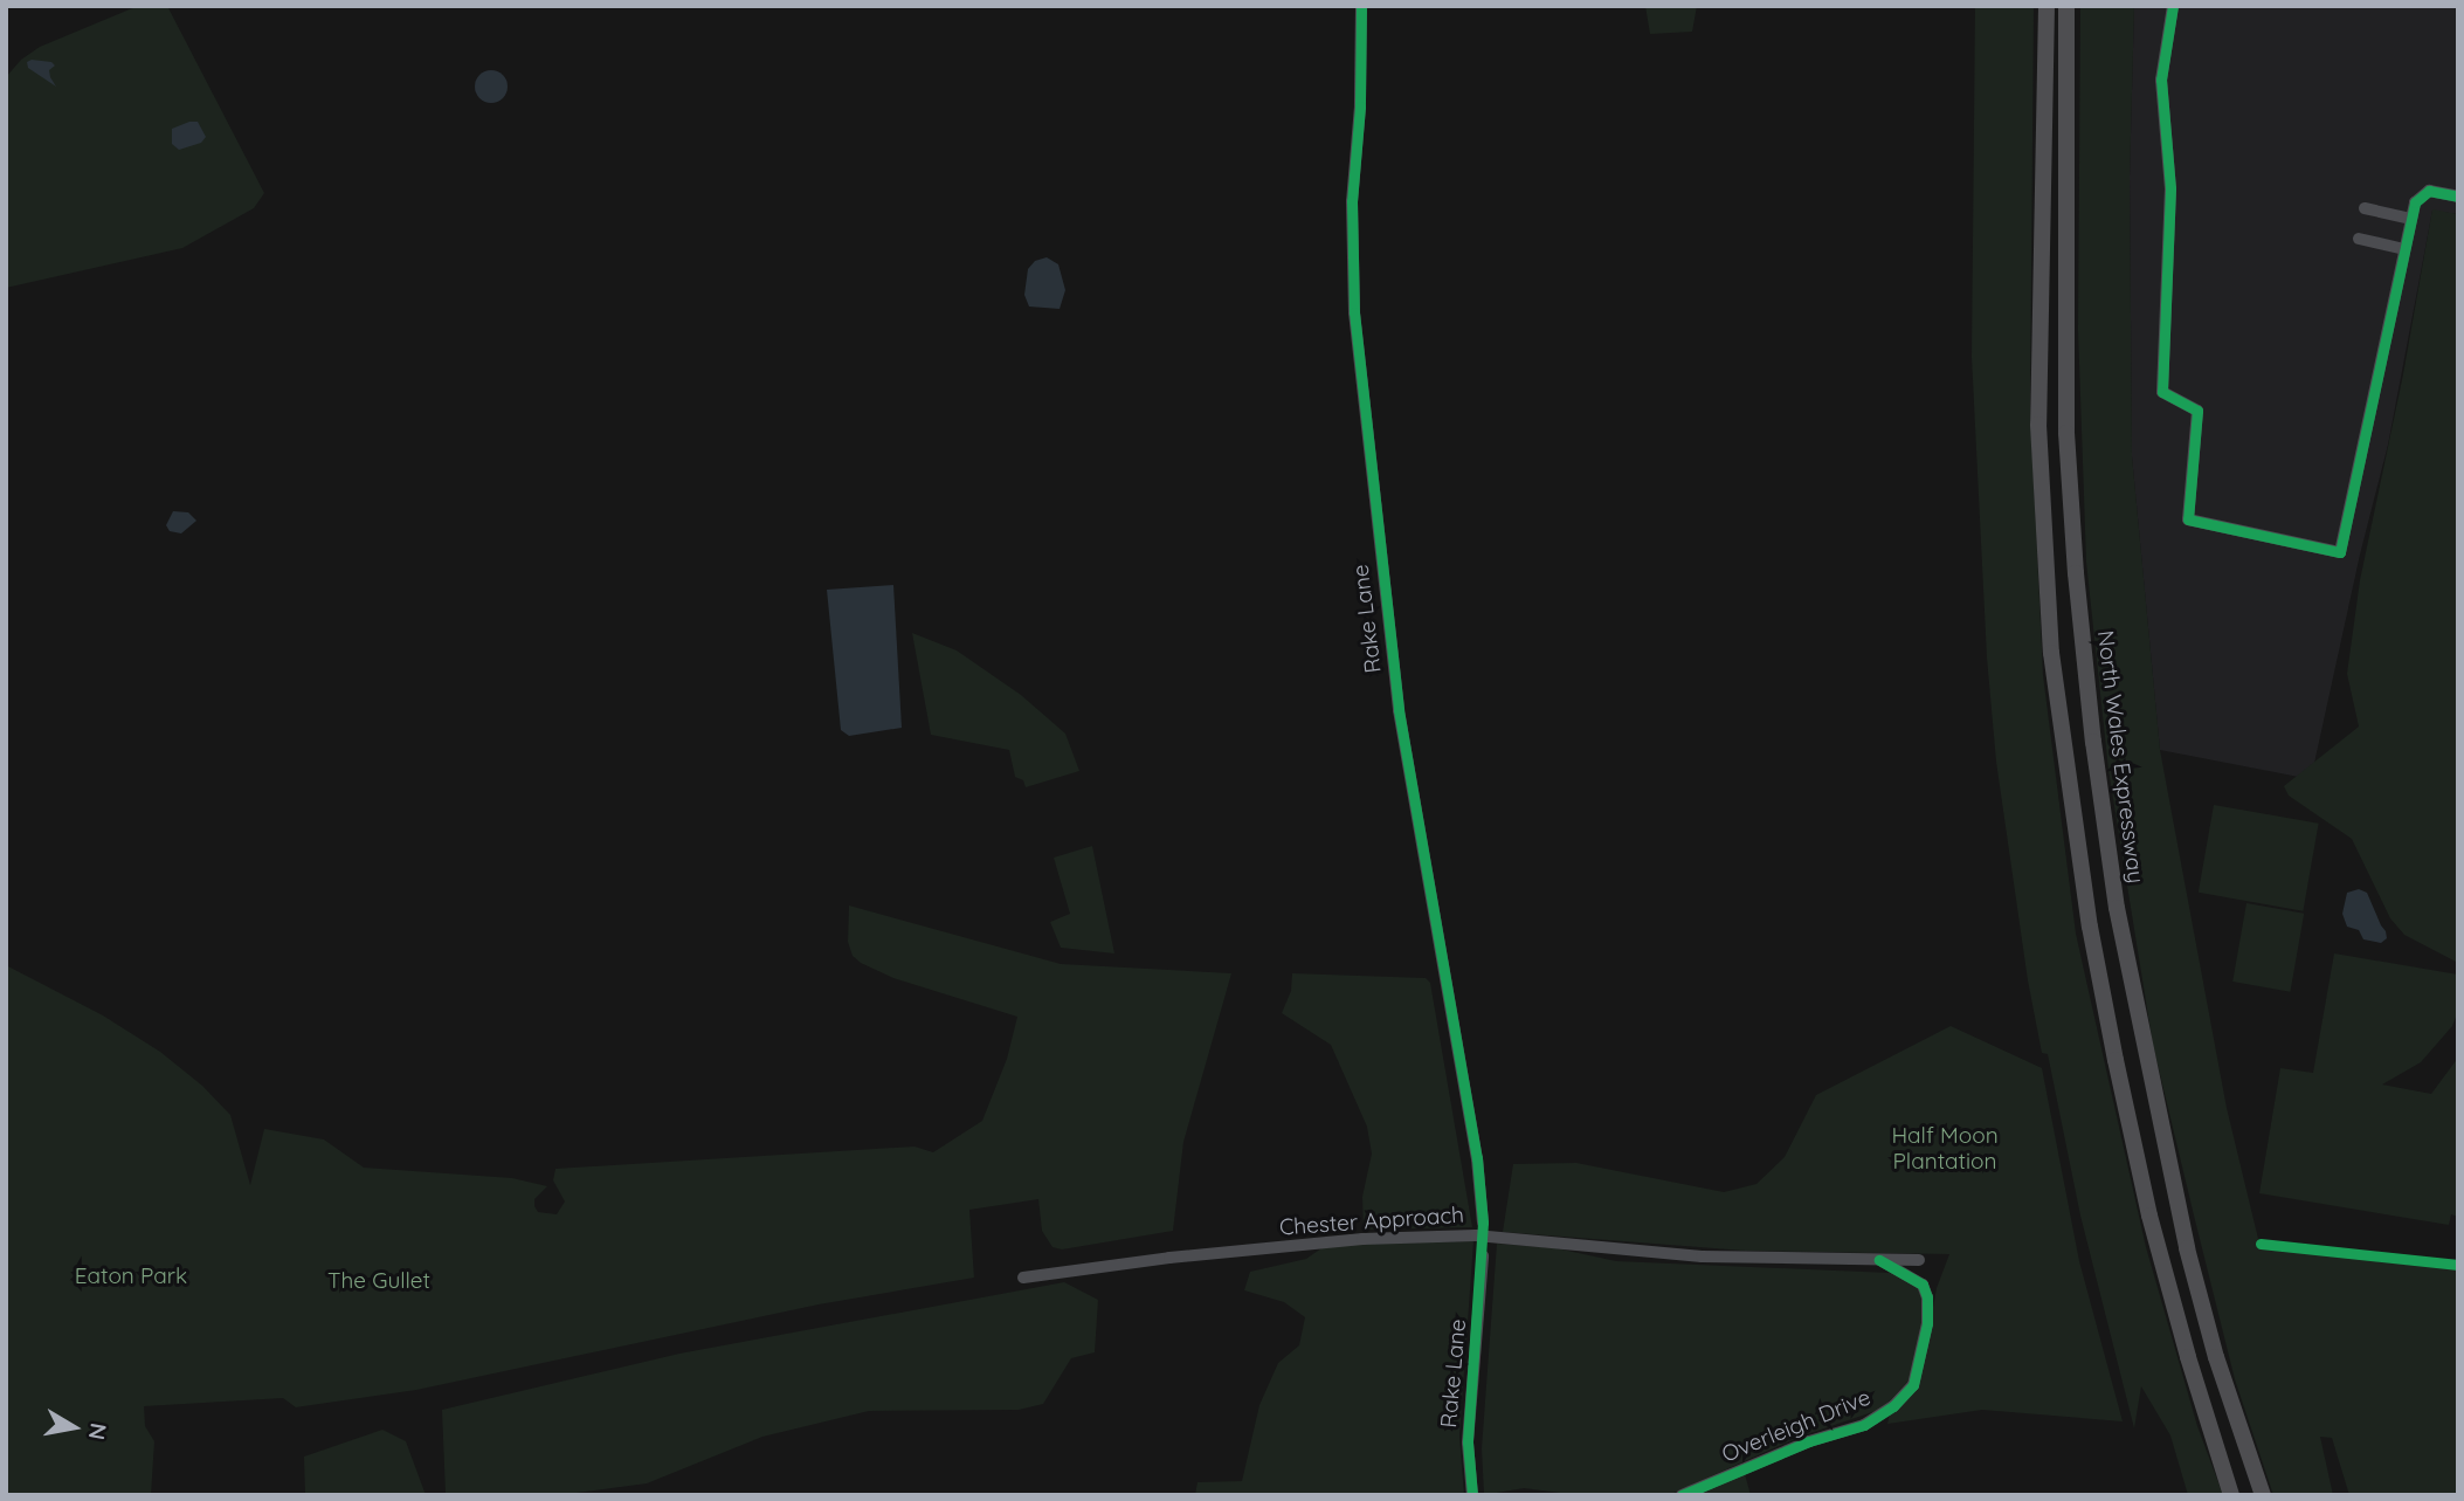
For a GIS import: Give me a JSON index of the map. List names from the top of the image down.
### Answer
{
  "streets": {
    "highway": ["North Wales Expressway"],
    "street": ["Rake Lane", "Chester Approach", "Overleigh Drive"]
  },
  "crossings": [
    ["Chester Approach", "Overleigh Drive"]
  ],
  "parks": ["Half Moon Plantation", "Eaton Park", "The Gullet"],
  "north": "right"
}
